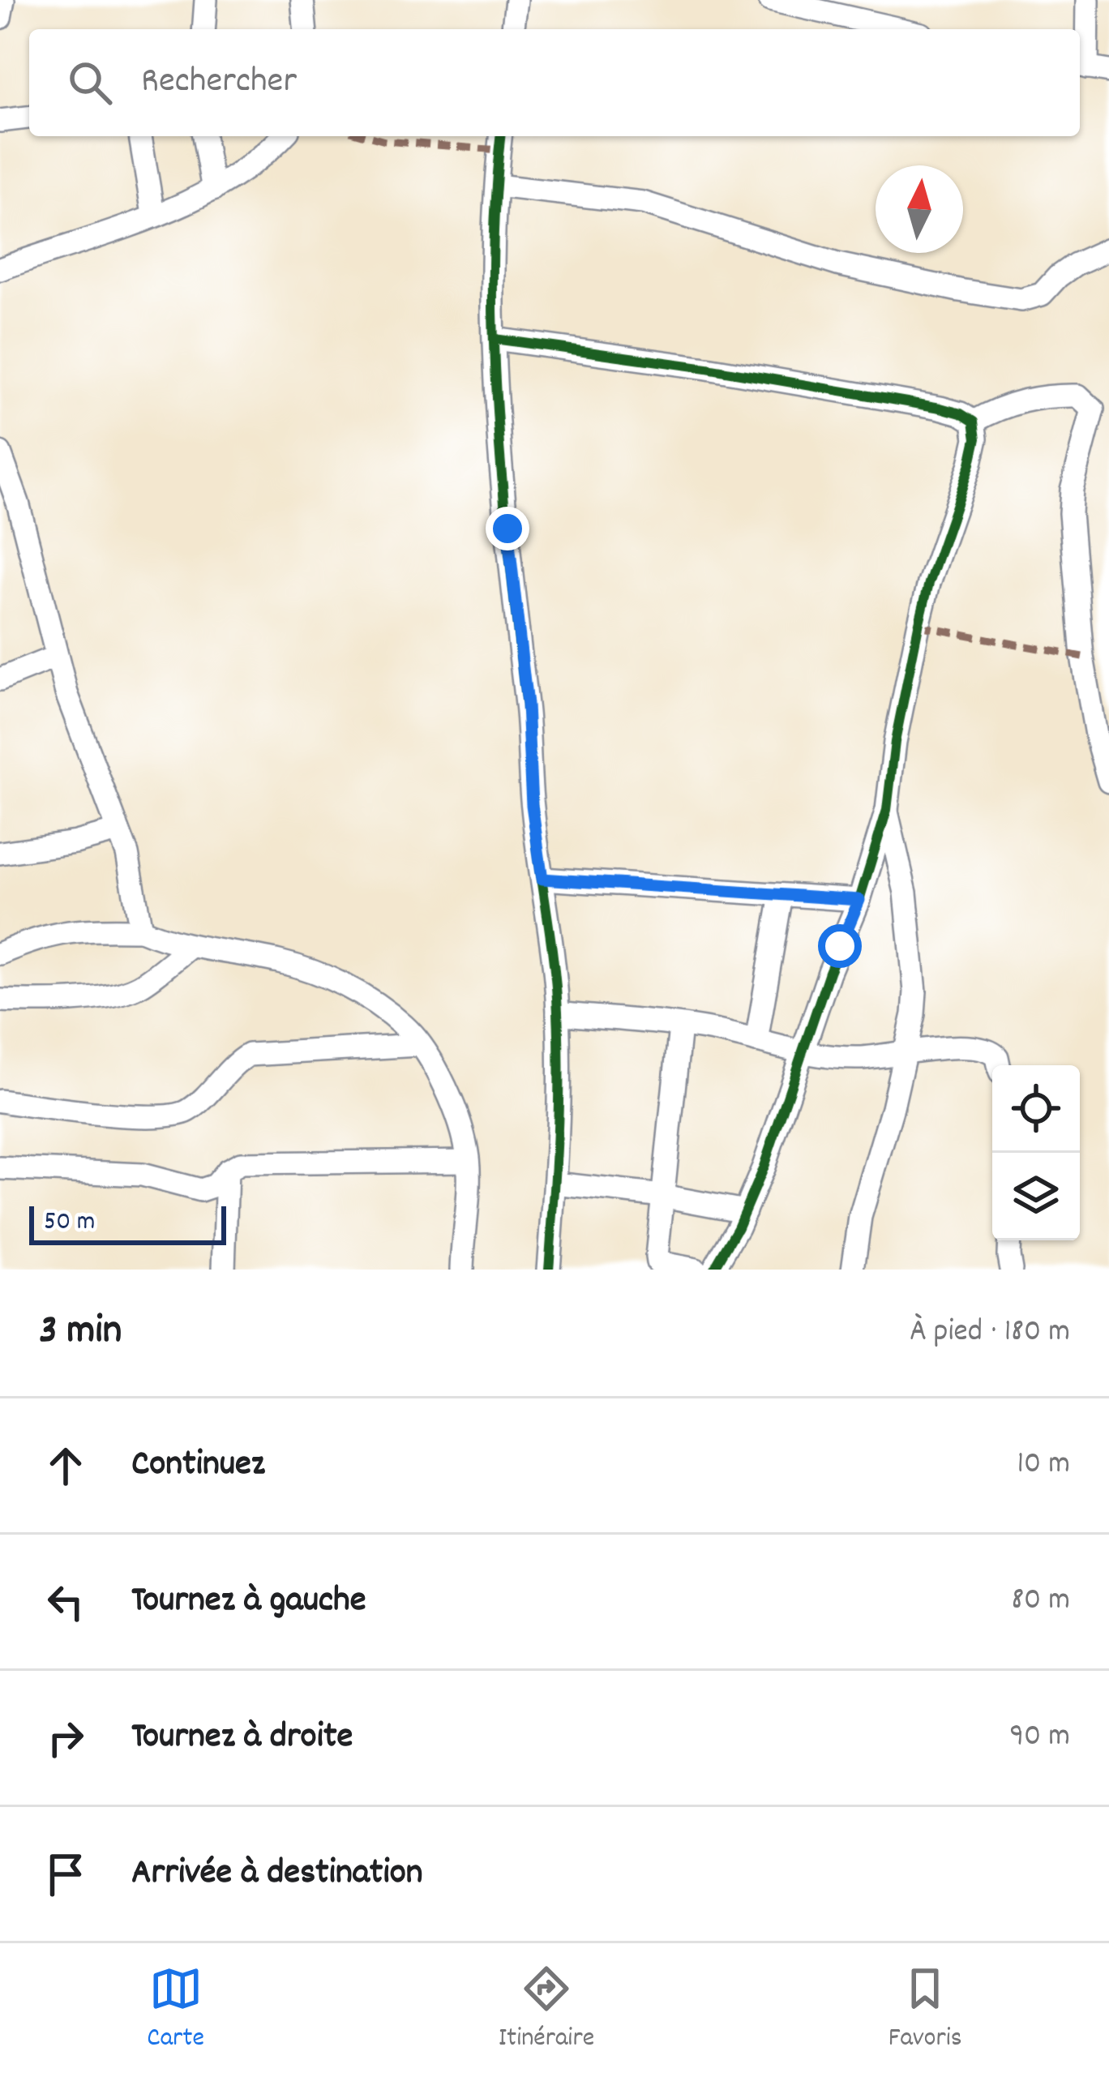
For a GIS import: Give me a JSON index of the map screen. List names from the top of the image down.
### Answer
{
  "scale_bar": "50 m",
  "north": "top",
  "page": {
    "search": "Rechercher",
    "scale": "50 m",
    "heading": ["3 min", "À pied · 180 m"],
    "list": [
      ["Continuez", "10 m"],
      ["Tournez à gauche", "80 m"],
      ["Tournez à droite", "90 m"],
      "Arrivée à destination"
    ],
    "nav": ["Carte", "Itinéraire", "Favoris"]
  }
}
